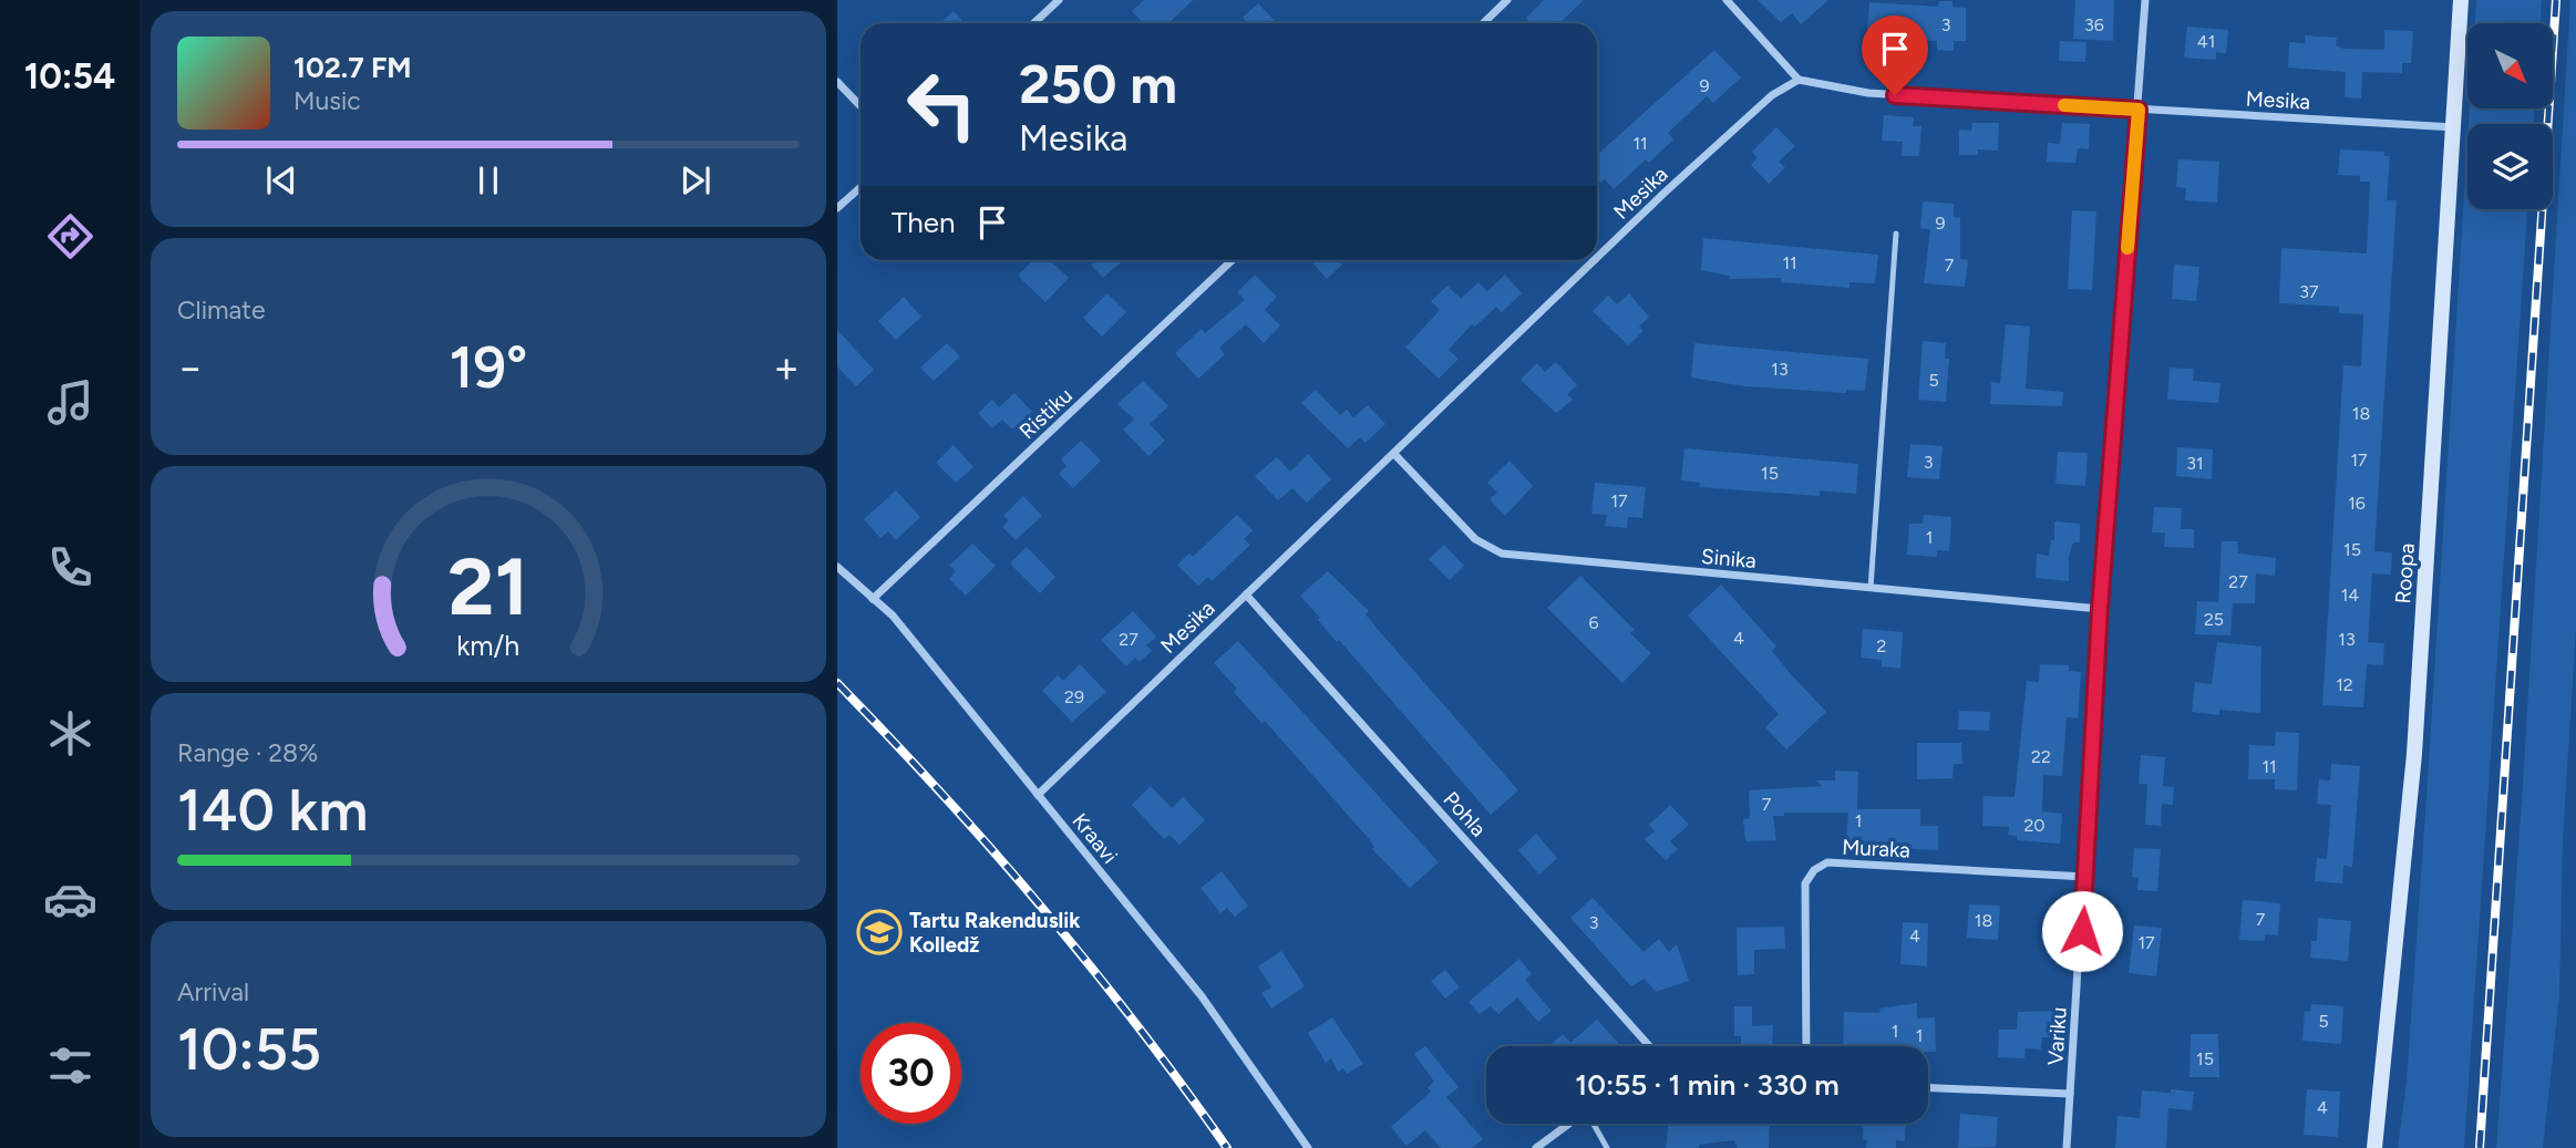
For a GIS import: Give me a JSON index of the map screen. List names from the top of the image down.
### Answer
{
  "streets": {
    "street": [
      "Mesika",
      "Ristiku",
      "Sinika",
      "Roopa",
      "Pohla",
      "Kraavi",
      "Muraka",
      "Variku"
    ]
  },
  "crossings": [
    ["Mesika", "Sinika"],
    ["Mesika", "Roopa"],
    ["Mesika", "Pohla"],
    ["Mesika", "Kraavi"],
    ["Mesika", "Variku"],
    ["Ristiku", "Kraavi"],
    ["Sinika", "Variku"],
    ["Muraka", "Variku"]
  ],
  "places": {
    "school or university": ["Tartu Rakenduslik Kolledž"]
  },
  "house_numbers": [
    "3",
    "36",
    "41",
    "9",
    "11",
    "9",
    "11",
    "7",
    "37",
    "13",
    "5",
    "18",
    "17",
    "3",
    "31",
    "15",
    "17",
    "16",
    "1",
    "15",
    "27",
    "14",
    "25",
    "6",
    "4",
    "27",
    "13",
    "2",
    "12",
    "29",
    "22",
    "11",
    "7",
    "1",
    "20",
    "7",
    "18",
    "3",
    "4",
    "17",
    "5",
    "1",
    "1",
    "15",
    "4"
  ],
  "north": "bottom right",
  "page": {
    "tabs": "10:54",
    "turn": ["250 m", "Mesika"],
    "song": ["102.7 FM", "Music"],
    "then": "Then",
    "tile": [
      "Climate",
      ["Range · 28%", "140 km"],
      ["Arrival", "10:55"]
    ],
    "heat": ["−", "19°", "+"],
    "limit": "30",
    "trip": "10:55 · 1 min · 330 m",
    "gauge": ["21", "km/h"]
  }
}
